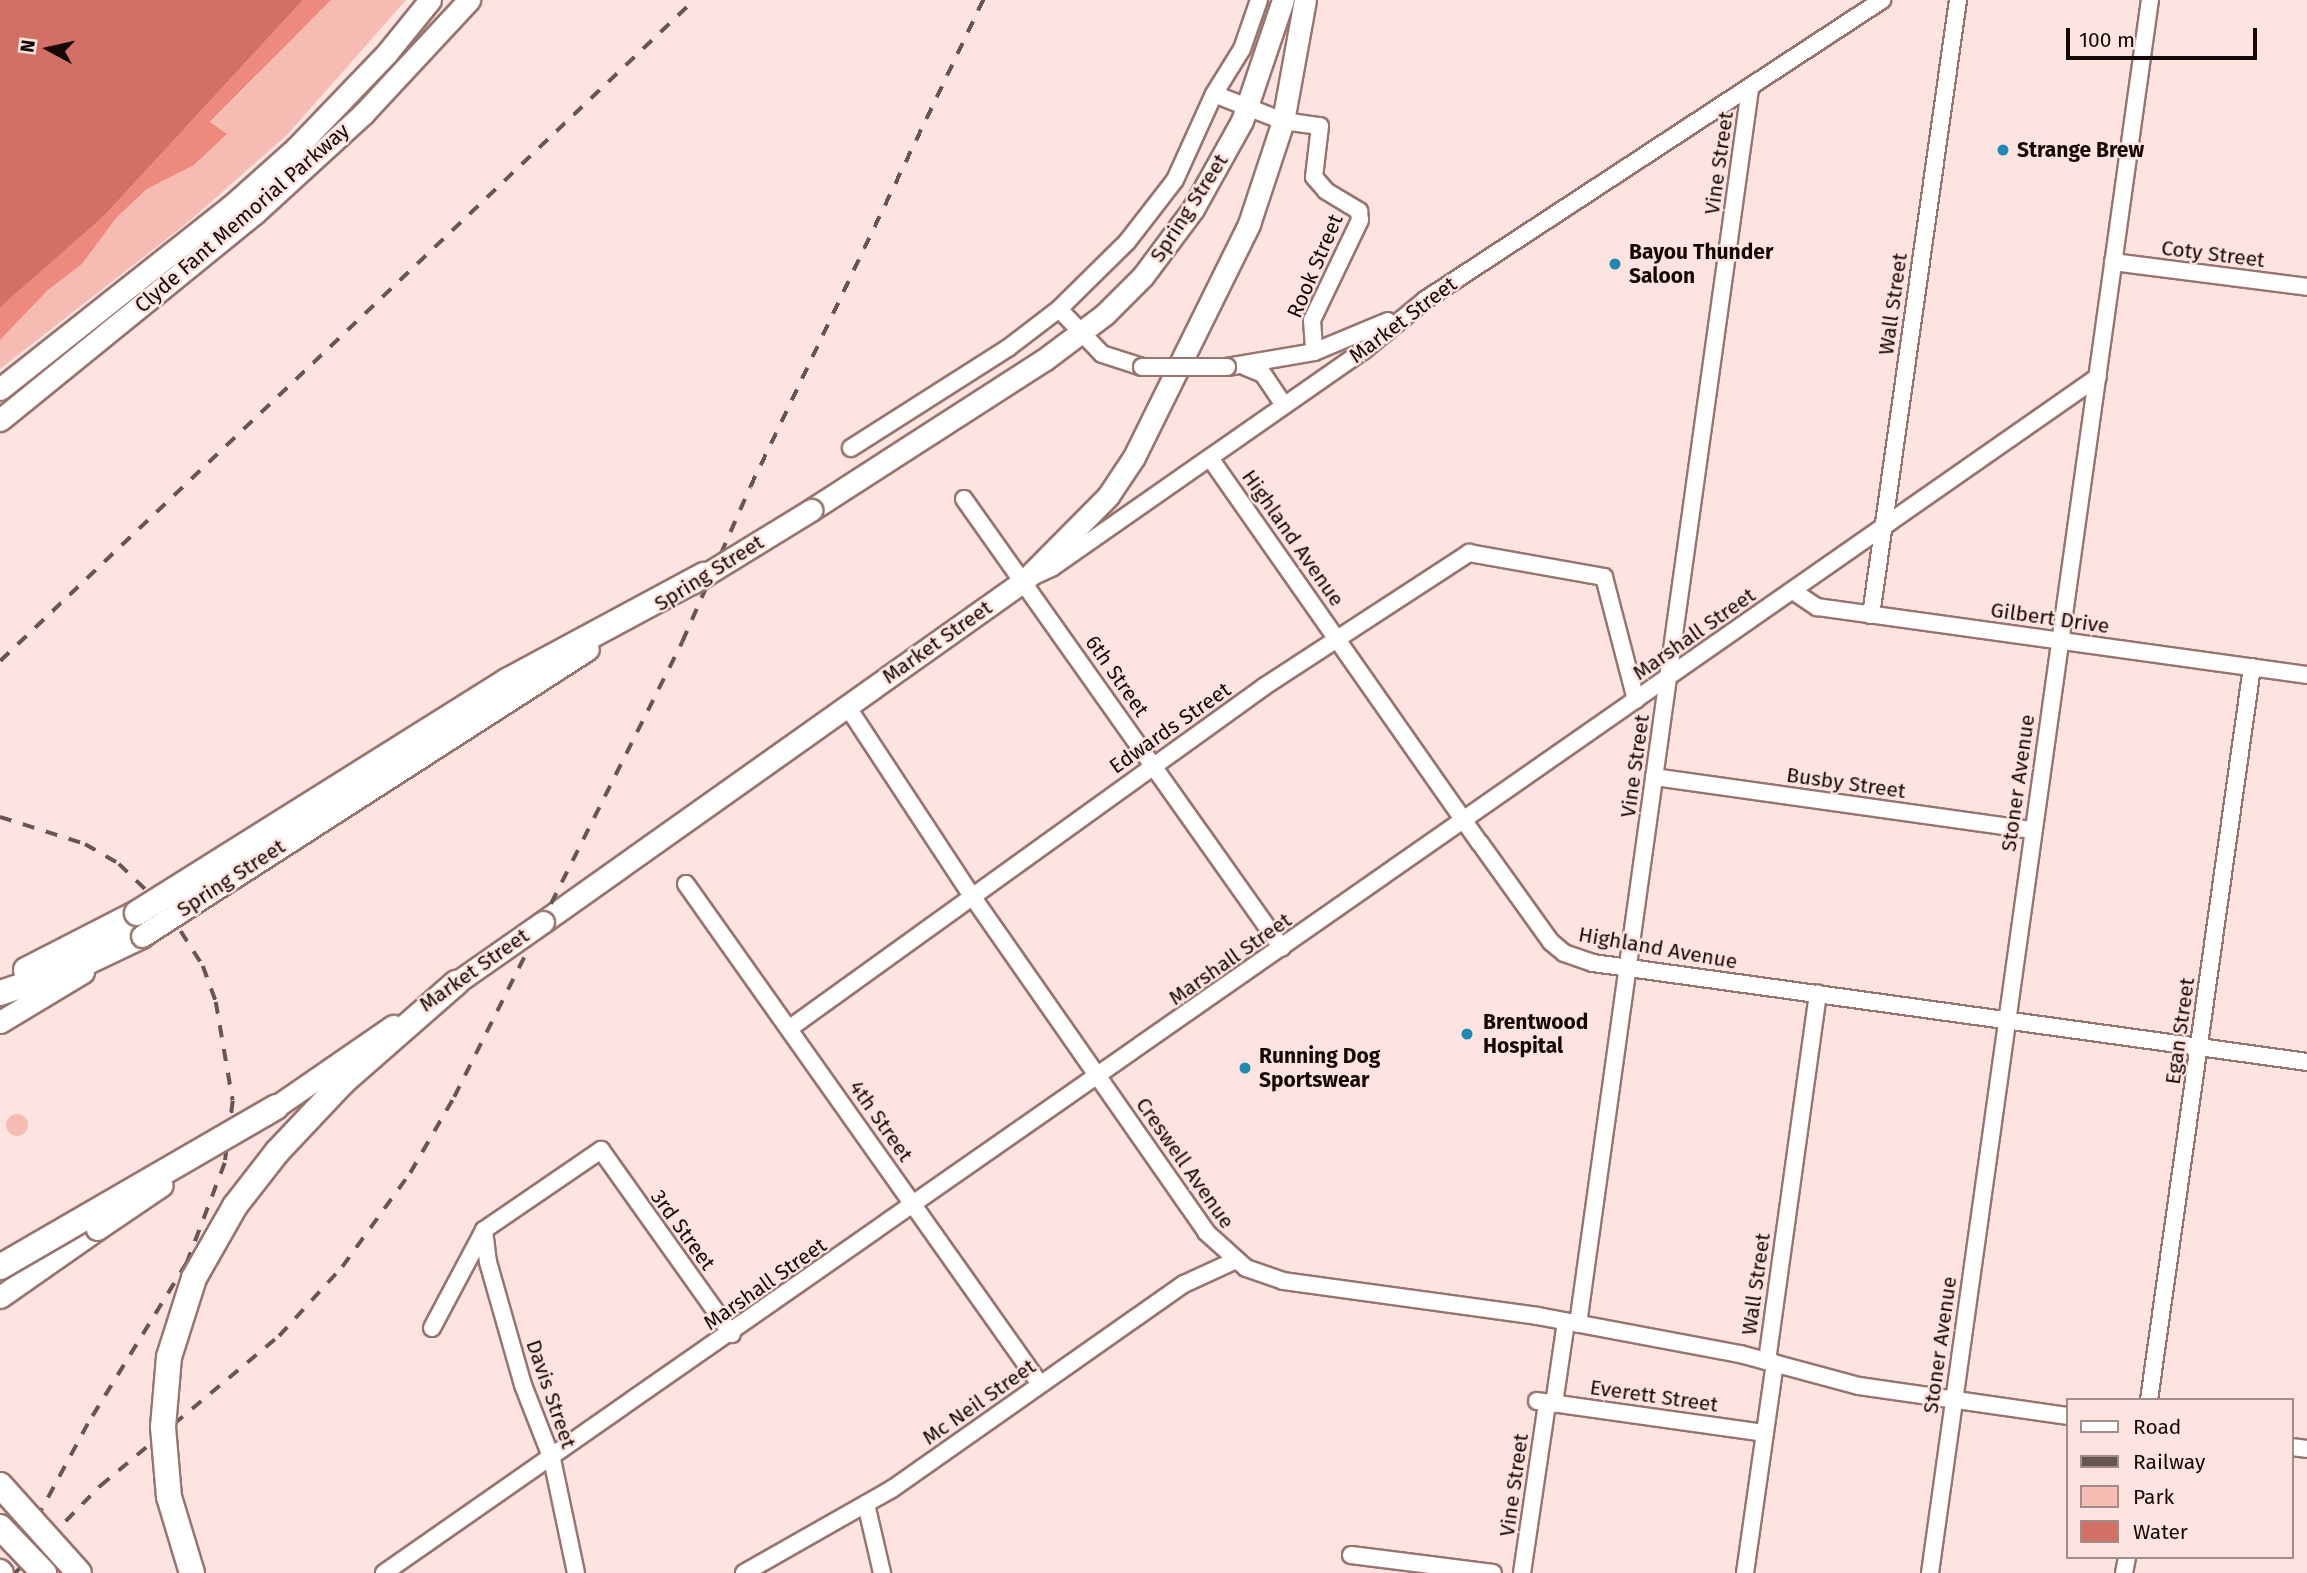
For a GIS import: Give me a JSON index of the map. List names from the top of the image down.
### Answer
{
  "streets": {
    "main road": ["Spring Street", "Clyde Fant Memorial Parkway", "Market Street"],
    "street": [
      "Vine Street",
      "Coty Street",
      "Rook Street",
      "Wall Street",
      "Highland Avenue",
      "Gilbert Drive",
      "Marshall Street",
      "6th Street",
      "Edwards Street",
      "Busby Street",
      "Stoner Avenue",
      "Egan Street",
      "4th Street",
      "Creswell Avenue",
      "3rd Street",
      "Davis Street",
      "Everett Street",
      "Mc Neil Street"
    ]
  },
  "crossings": [
    ["Vine Street", "Market Street"],
    ["Vine Street", "Highland Avenue"],
    ["Vine Street", "Marshall Street"],
    ["Vine Street", "Busby Street"],
    ["Vine Street", "Creswell Avenue"],
    ["Vine Street", "Everett Street"],
    ["Spring Street", "Rook Street"],
    ["Coty Street", "Stoner Avenue"],
    ["Wall Street", "Highland Avenue"],
    ["Wall Street", "Gilbert Drive"],
    ["Wall Street", "Marshall Street"],
    ["Wall Street", "Creswell Avenue"],
    ["Wall Street", "Everett Street"],
    ["Market Street", "Highland Avenue"],
    ["Market Street", "6th Street"],
    ["Market Street", "Creswell Avenue"],
    ["Highland Avenue", "Marshall Street"],
    ["Highland Avenue", "Edwards Street"],
    ["Highland Avenue", "Stoner Avenue"],
    ["Highland Avenue", "Egan Street"],
    ["Gilbert Drive", "Marshall Street"],
    ["Gilbert Drive", "Stoner Avenue"],
    ["Gilbert Drive", "Egan Street"],
    ["Marshall Street", "6th Street"],
    ["Marshall Street", "Edwards Street"],
    ["Marshall Street", "Stoner Avenue"],
    ["Marshall Street", "4th Street"],
    ["Marshall Street", "Creswell Avenue"],
    ["Marshall Street", "3rd Street"],
    ["Marshall Street", "Davis Street"],
    ["6th Street", "Edwards Street"],
    ["Edwards Street", "4th Street"],
    ["Edwards Street", "Creswell Avenue"],
    ["Busby Street", "Stoner Avenue"],
    ["Stoner Avenue", "Creswell Avenue"],
    ["4th Street", "Mc Neil Street"],
    ["Creswell Avenue", "Mc Neil Street"],
    ["3rd Street", "Davis Street"]
  ],
  "places": [
    "Strange Brew",
    "Bayou Thunder Saloon",
    "Brentwood Hospital",
    "Running Dog Sportswear"
  ],
  "legend": [
    "Road",
    "Railway",
    "Park",
    "Water"
  ],
  "scale_bar": "100 m",
  "north": "left"
}
